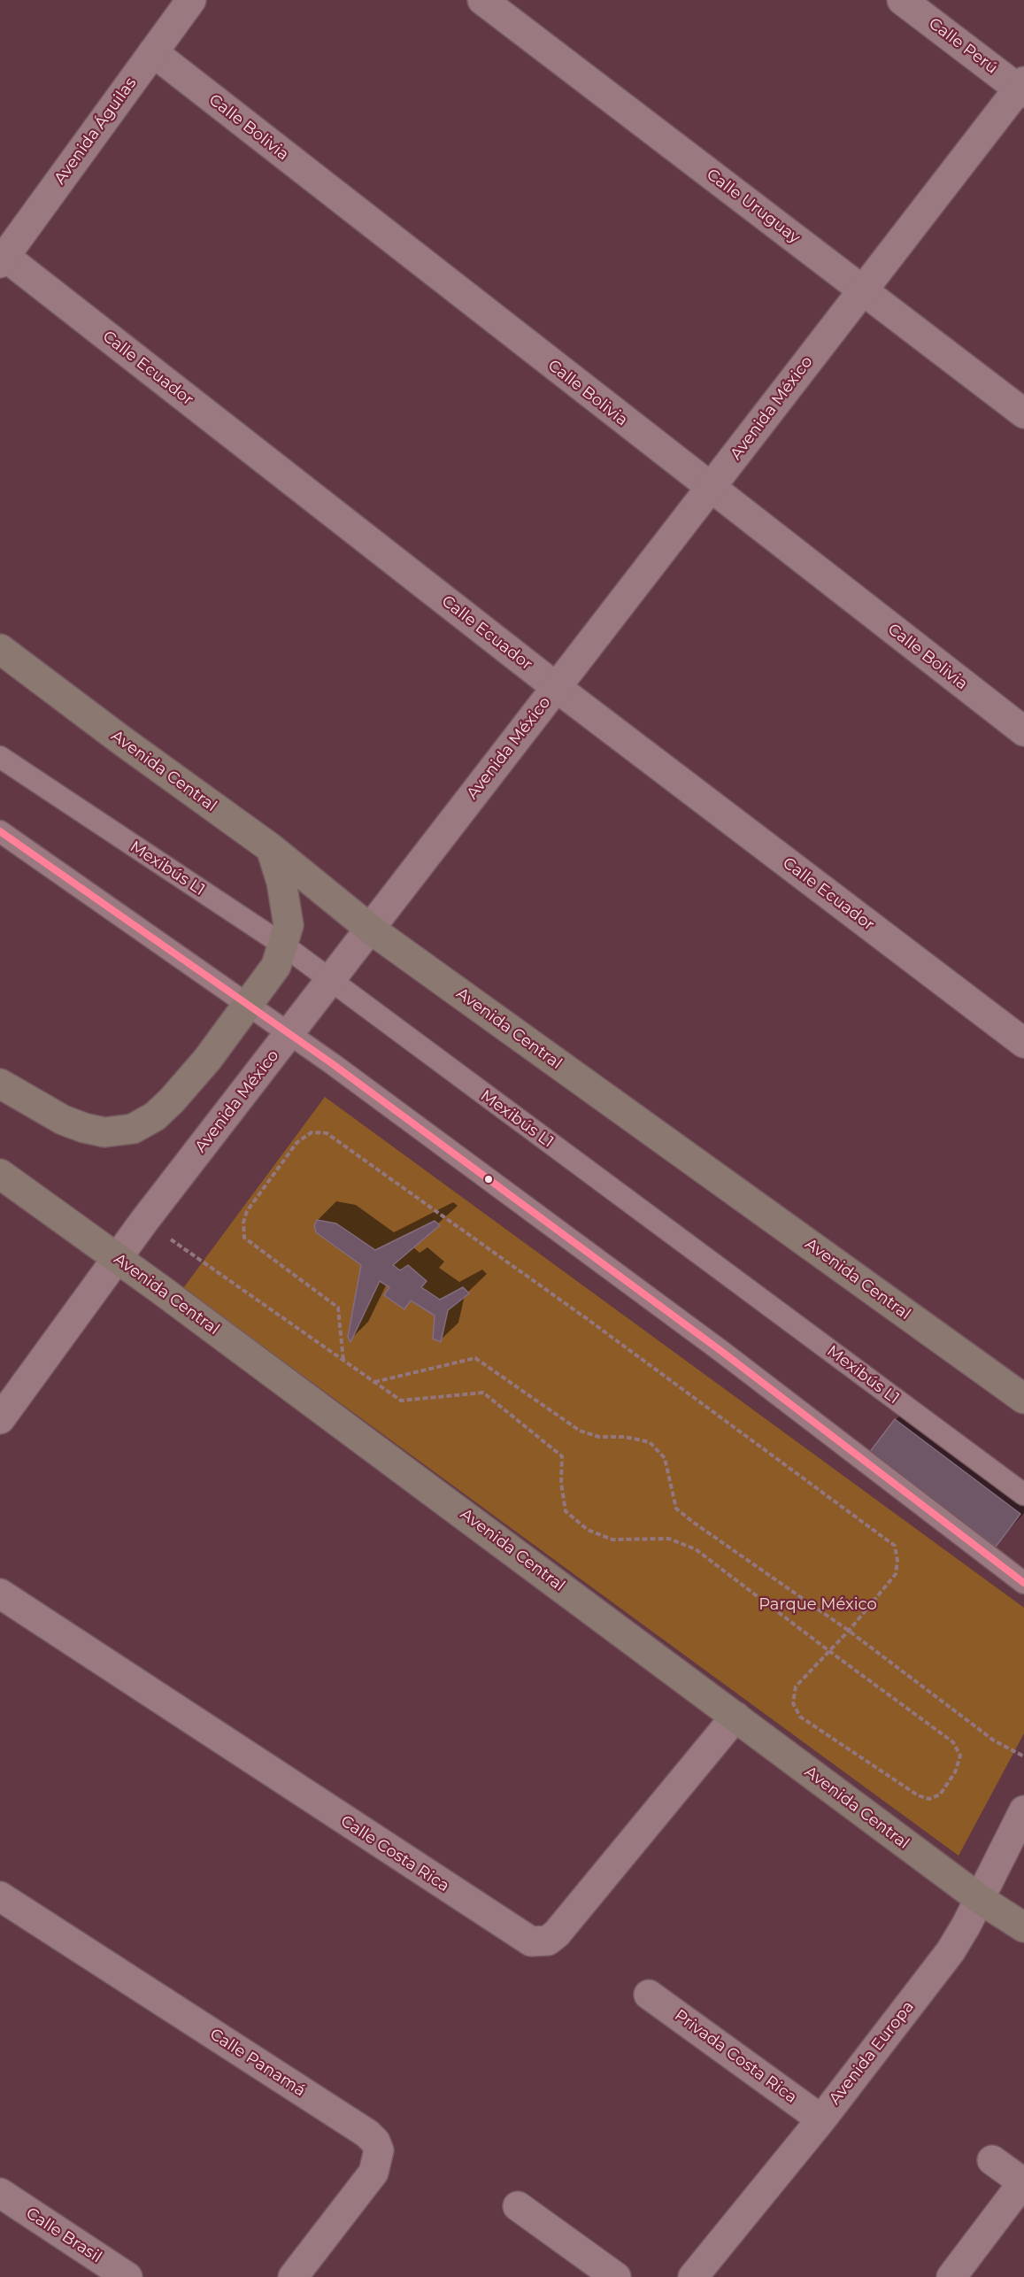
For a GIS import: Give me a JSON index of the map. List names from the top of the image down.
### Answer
{
  "streets": {
    "highway": ["Avenida Central"],
    "street": [
      "Calle Perú",
      "Calle Bolivia",
      "Avenida Águilas",
      "Calle Uruguay",
      "Calle Ecuador",
      "Avenida México",
      "Calle Costa Rica",
      "Avenida Europa",
      "Privada Costa Rica",
      "Calle Panamá",
      "Calle Brasil"
    ],
    "lane": ["Mexibús L1"]
  },
  "crossings": [
    ["Calle Perú", "Avenida México"],
    ["Calle Bolivia", "Avenida Águilas"],
    ["Calle Bolivia", "Avenida México"],
    ["Avenida Águilas", "Calle Ecuador"],
    ["Calle Uruguay", "Avenida México"],
    ["Calle Ecuador", "Avenida México"],
    ["Avenida México", "Avenida Central"],
    ["Avenida México", "Mexibús L1"],
    ["Avenida Central", "Calle Costa Rica"],
    ["Avenida Central", "Avenida Europa"],
    ["Avenida Europa", "Privada Costa Rica"]
  ],
  "parks": ["Parque México"]
}
